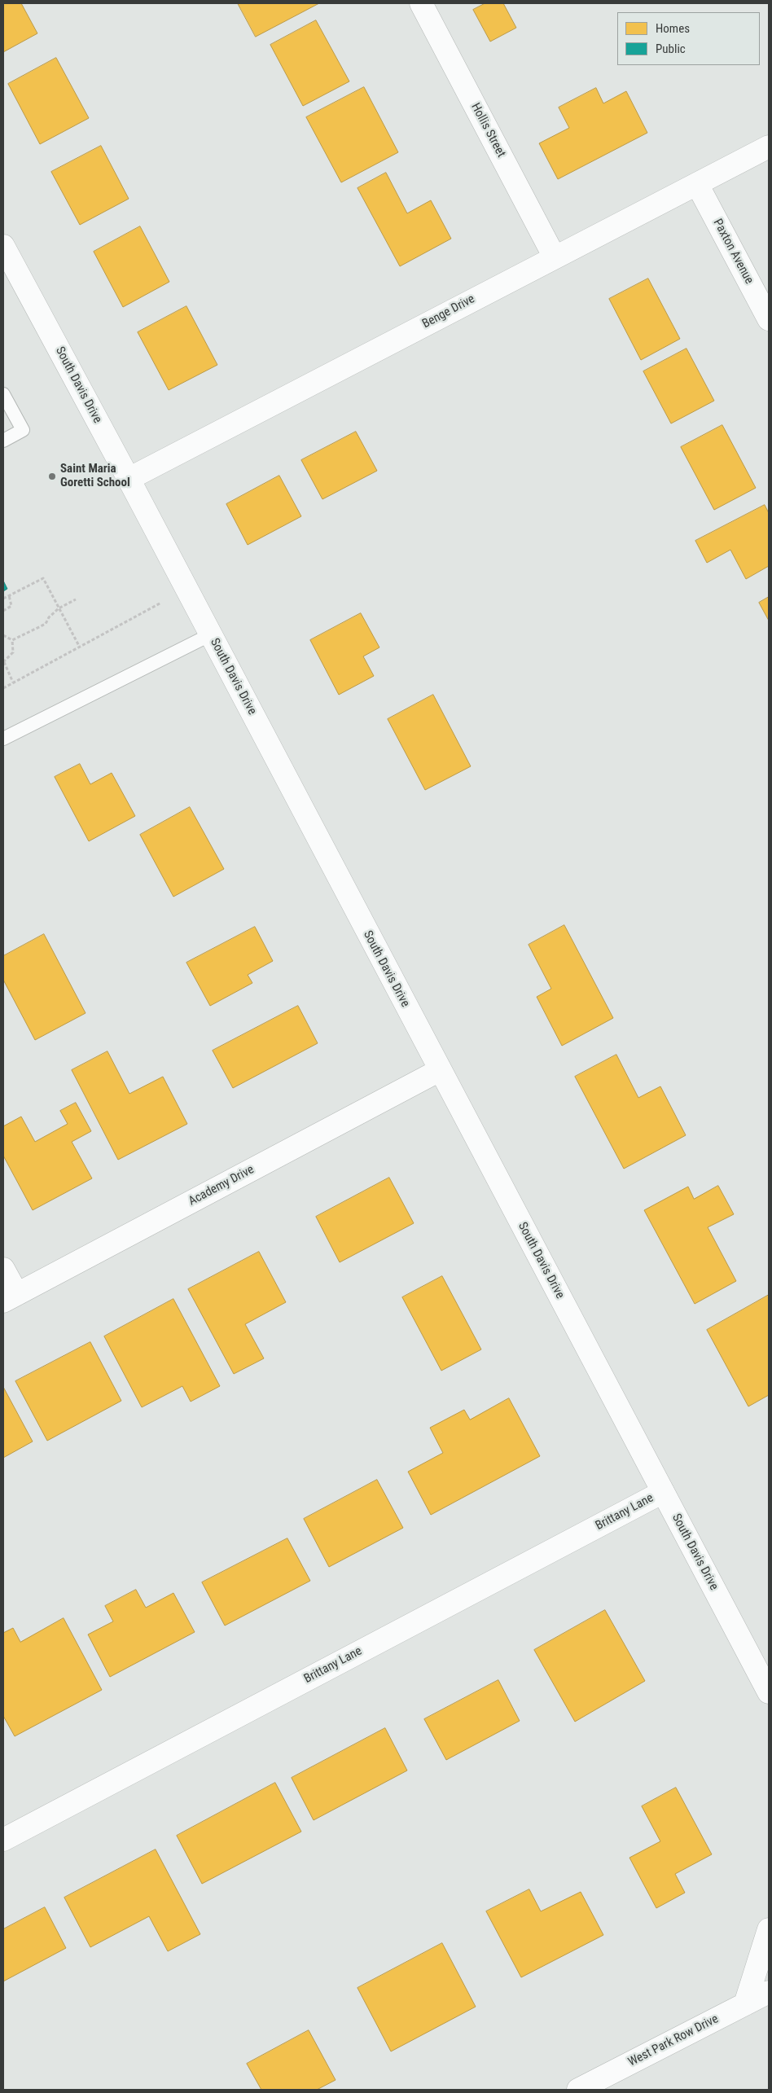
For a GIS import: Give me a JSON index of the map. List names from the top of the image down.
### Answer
{
  "streets": {
    "street": [
      "Hollis Street",
      "Paxton Avenue",
      "Benge Drive",
      "South Davis Drive",
      "Academy Drive",
      "Brittany Lane",
      "West Park Row Drive"
    ]
  },
  "crossings": [
    ["Hollis Street", "Benge Drive"],
    ["Paxton Avenue", "Benge Drive"],
    ["Benge Drive", "South Davis Drive"],
    ["South Davis Drive", "Academy Drive"],
    ["South Davis Drive", "Brittany Lane"]
  ],
  "places": ["Saint Maria Goretti School"],
  "legend": ["Homes", "Public"]
}
